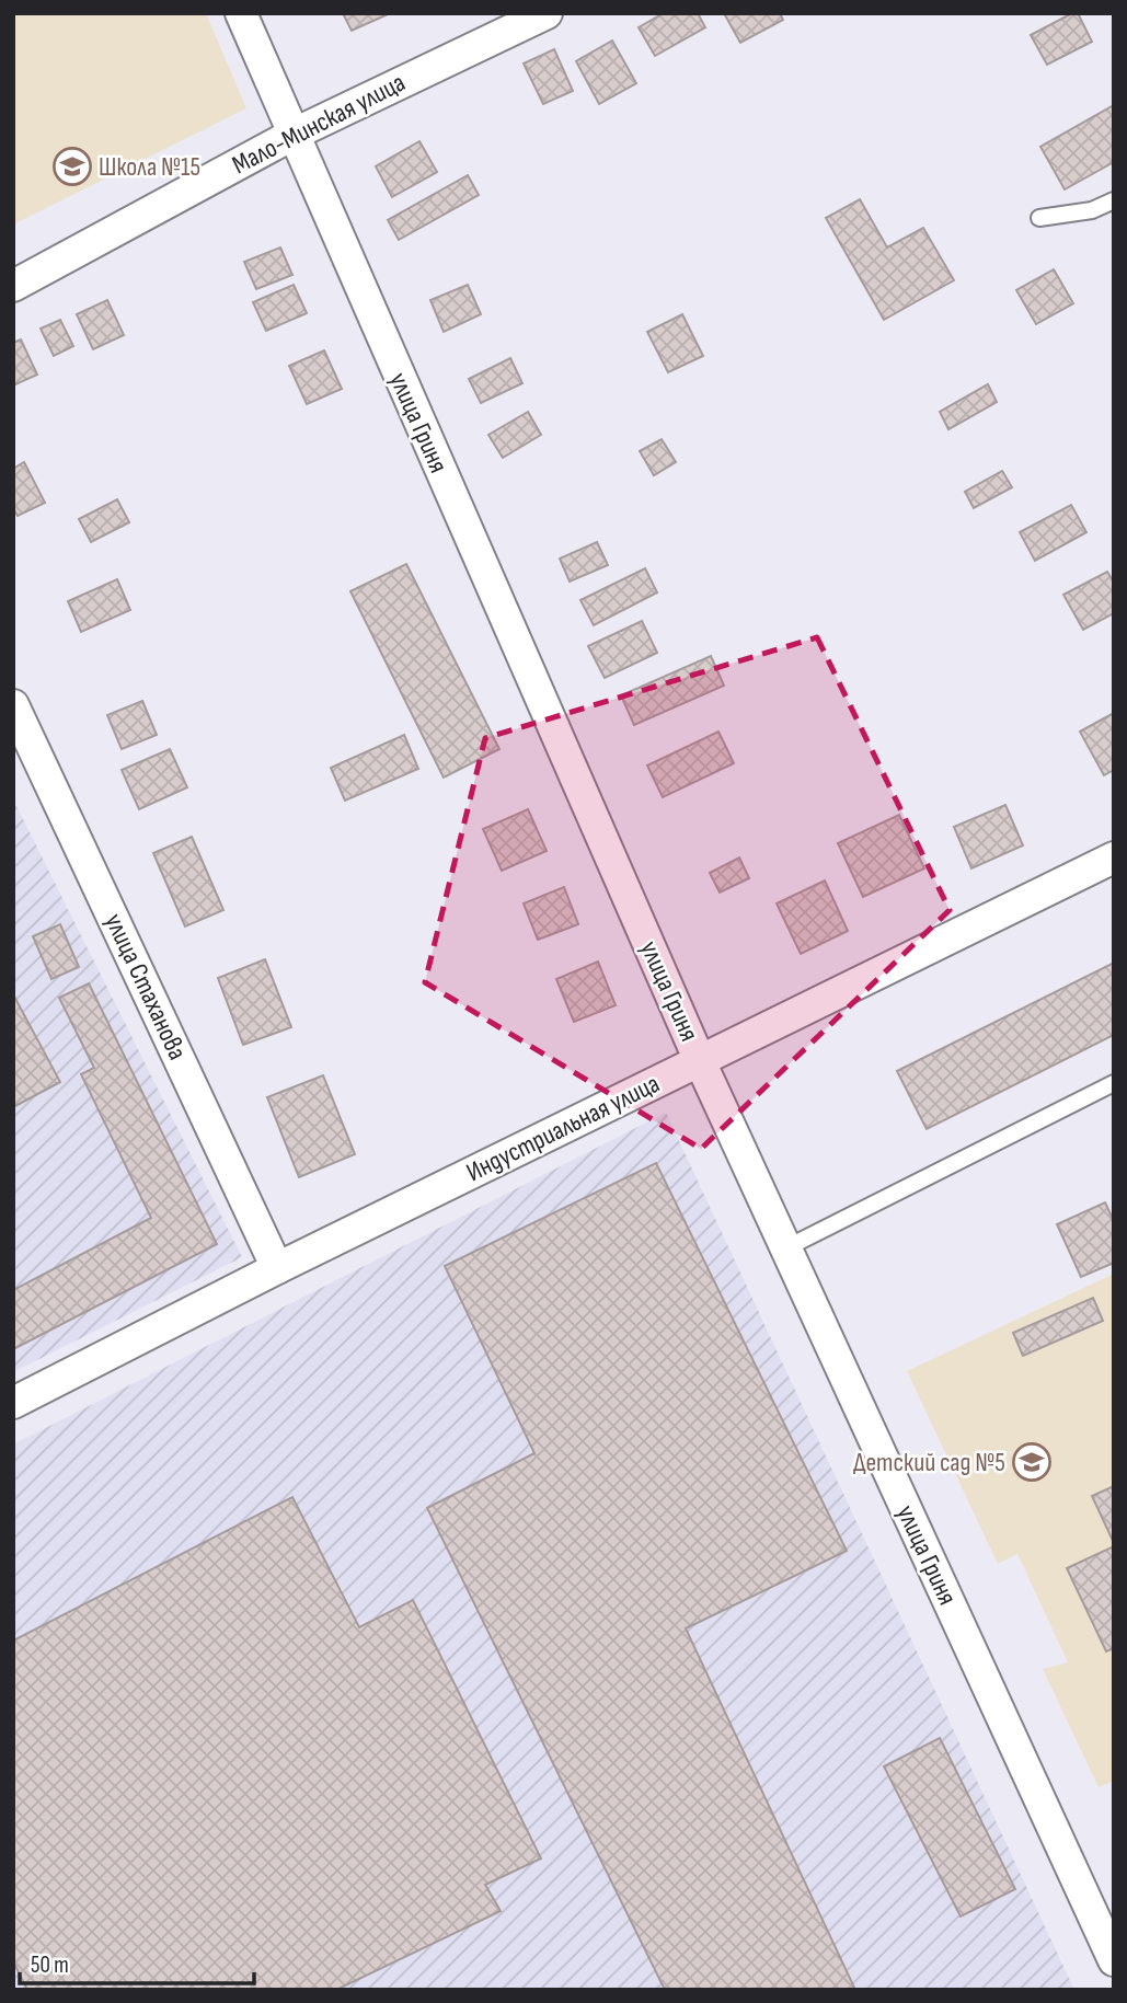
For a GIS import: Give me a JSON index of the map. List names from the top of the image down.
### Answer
{
  "streets": {
    "street": [
      "Мало-Минская улица",
      "улица Гриня",
      "улица Стаханова",
      "Индустриальная улица"
    ]
  },
  "crossings": [
    ["Мало-Минская улица", "улица Гриня"],
    ["улица Гриня", "Индустриальная улица"],
    ["улица Стаханова", "Индустриальная улица"]
  ],
  "places": {
    "school or university": ["Школа №15", "Детский сад №5"]
  },
  "scale_bar": "50 m"
}
